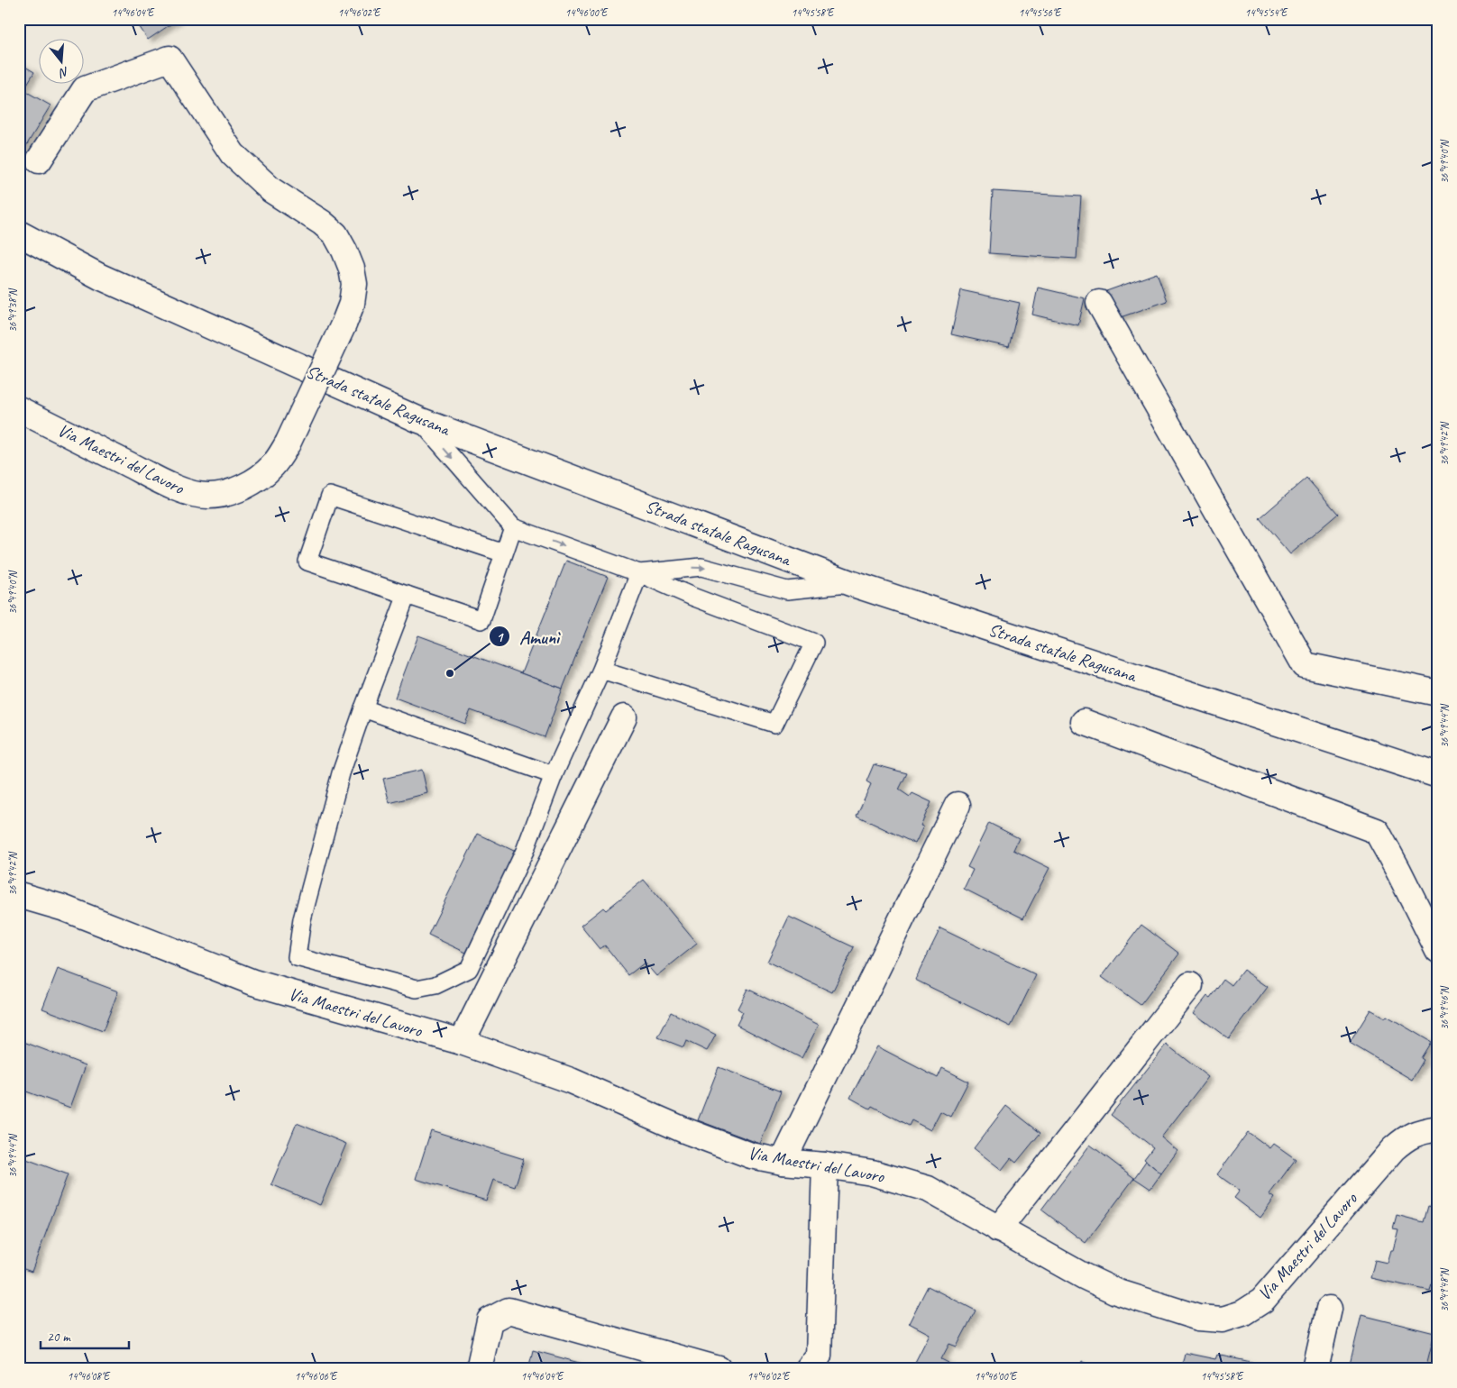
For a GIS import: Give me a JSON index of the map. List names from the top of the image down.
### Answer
{
  "streets": {
    "street": ["Strada statale Ragusana", "Via Maestri del Lavoro"]
  },
  "places": ["Amunì"],
  "scale_bar": "20 m",
  "north": "bottom",
  "coordinates": [
    "14°46'04\"E",
    "14°46'02\"E",
    "14°46'00\"E",
    "14°45'58\"E",
    "14°45'56\"E",
    "14°45'54\"E",
    "36°49'40\"N",
    "36°49'38\"N",
    "36°49'42\"N",
    "36°49'44\"N",
    "36°49'46\"N",
    "36°49'48\"N",
    "14°46'08\"E",
    "14°46'06\"E"
  ]
}
